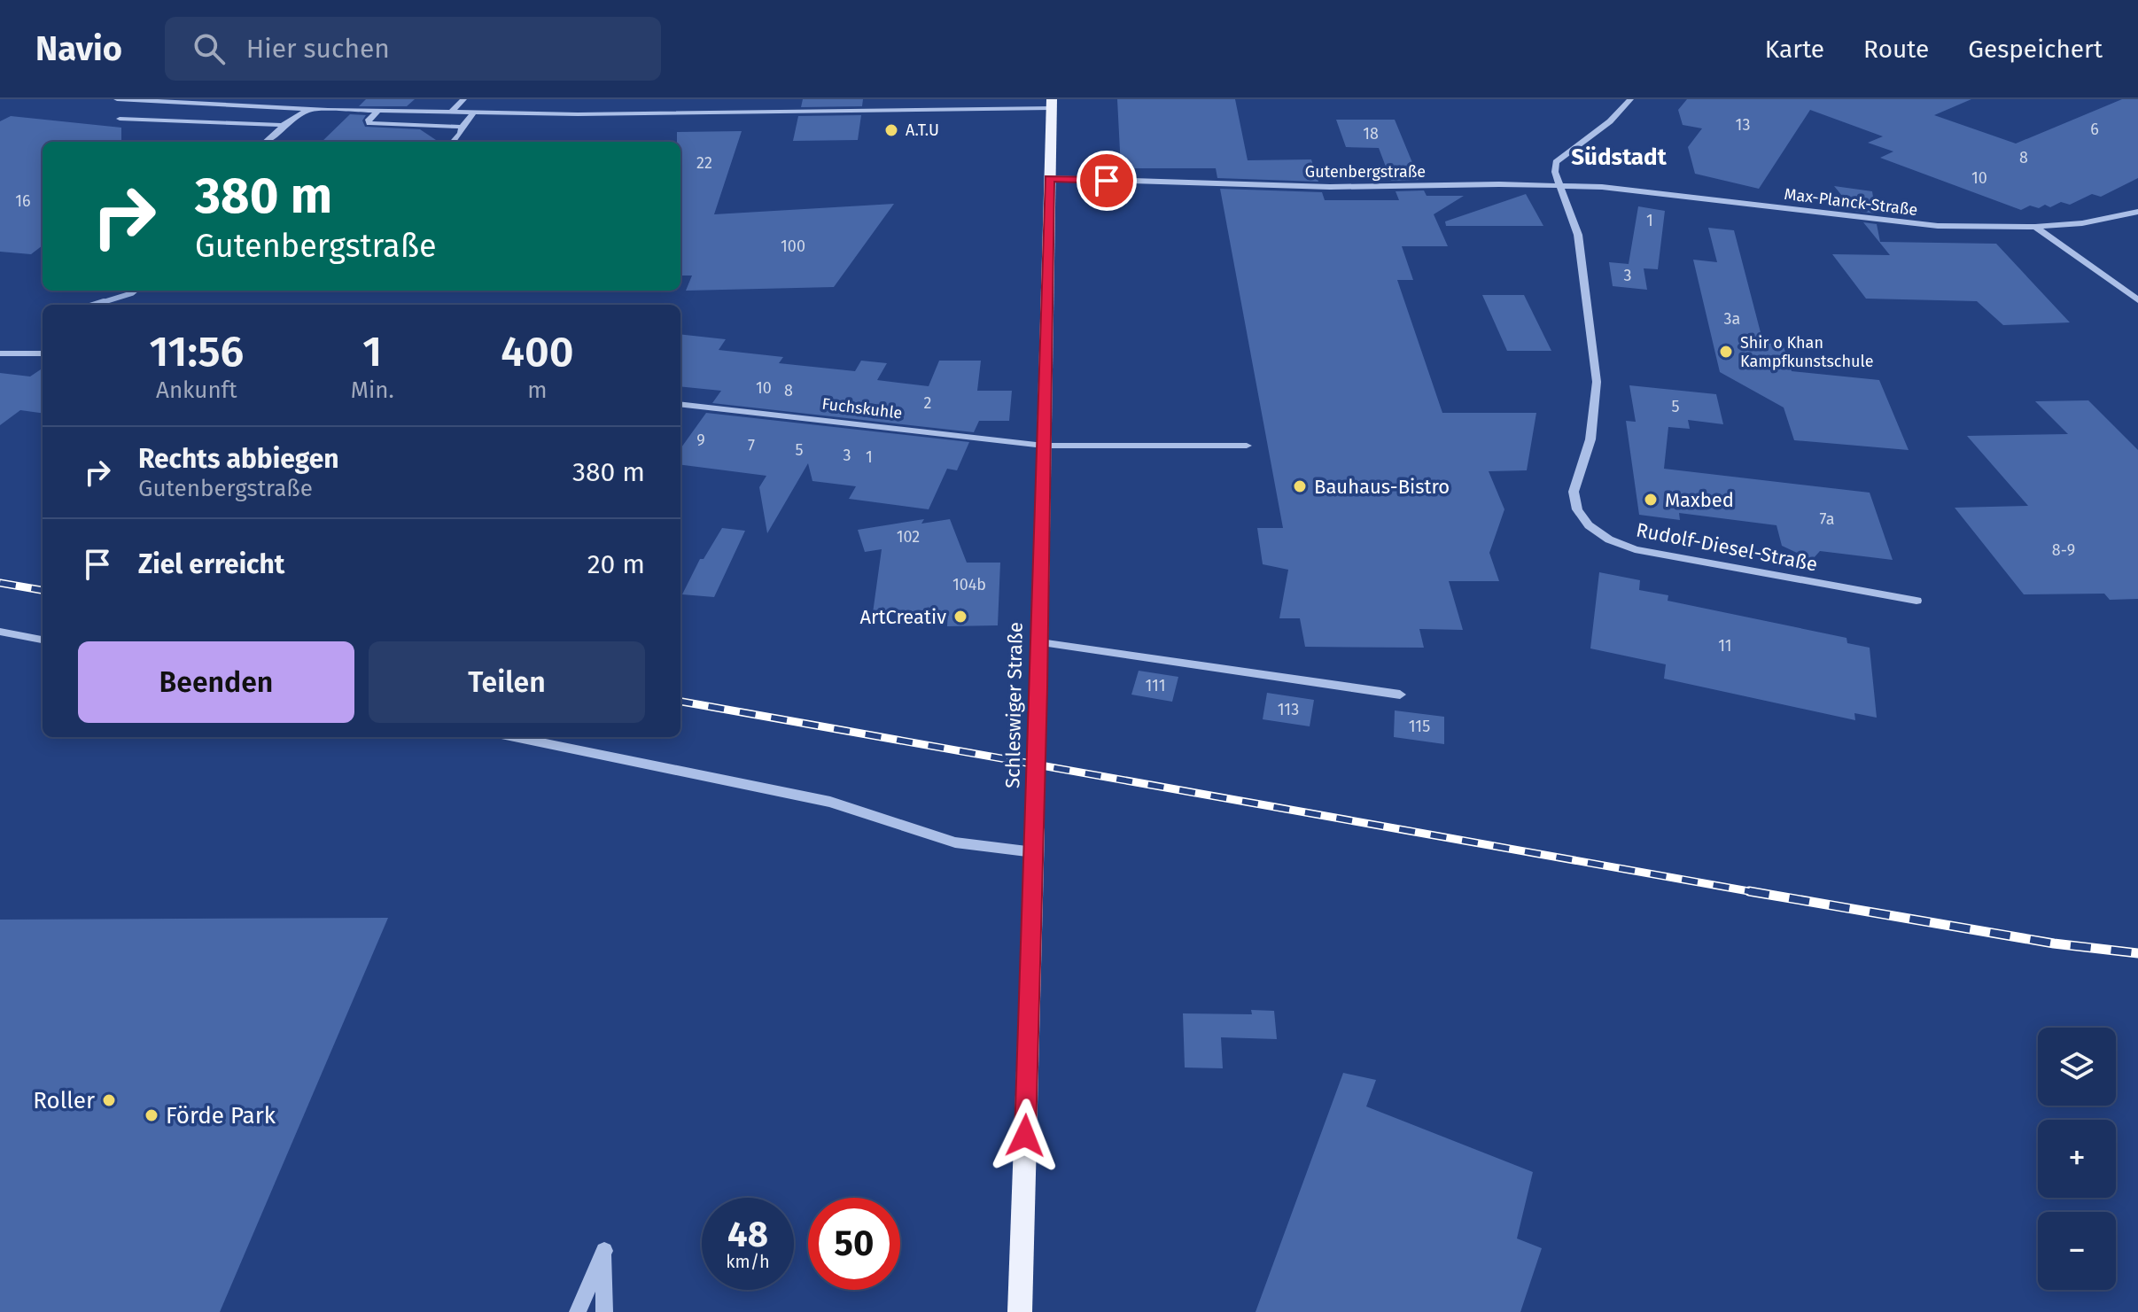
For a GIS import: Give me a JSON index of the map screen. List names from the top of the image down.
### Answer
{
  "streets": {
    "main road": ["Schleswiger Straße"],
    "street": [
      "Gutenbergstraße",
      "Max-Planck-Straße",
      "Fuchskuhle",
      "Rudolf-Diesel-Straße"
    ]
  },
  "crossings": [
    ["Gutenbergstraße", "Max-Planck-Straße"],
    ["Gutenbergstraße", "Rudolf-Diesel-Straße"],
    ["Gutenbergstraße", "Schleswiger Straße"],
    ["Max-Planck-Straße", "Rudolf-Diesel-Straße"],
    ["Fuchskuhle", "Schleswiger Straße"]
  ],
  "districts": ["Südstadt"],
  "places": [
    "A.T.U",
    "Shir o Khan Kampfkunstschule",
    "Bauhaus-Bistro",
    "Maxbed",
    "ArtCreativ",
    "Roller",
    "Förde Park"
  ],
  "house_numbers": [
    "13",
    "6",
    "18",
    "8",
    "22",
    "10",
    "16",
    "1",
    "100",
    "3",
    "3a",
    "10",
    "8",
    "2",
    "5",
    "9",
    "7",
    "5",
    "3",
    "1",
    "7a",
    "102",
    "8-9",
    "104b",
    "11",
    "111",
    "113",
    "115"
  ],
  "page": {
    "header": "Navio",
    "search": "Hier suchen",
    "nav": ["Karte", "Route", "Gespeichert"],
    "turn": ["380 m", "Gutenbergstraße"],
    "eta": [
      "11:56",
      "Ankunft",
      "1",
      "Min.",
      "400",
      "m"
    ],
    "list": [
      {
        "name": "Rechts abbiegen",
        "note": "Gutenbergstraße",
        "value": "380 m"
      },
      {
        "name": "Ziel erreicht",
        "value": "20 m"
      }
    ],
    "buttons": ["Beenden", "Teilen"],
    "map_buttons": ["+", "−"],
    "speed": "48 km/h",
    "limit": "50"
  }
}
